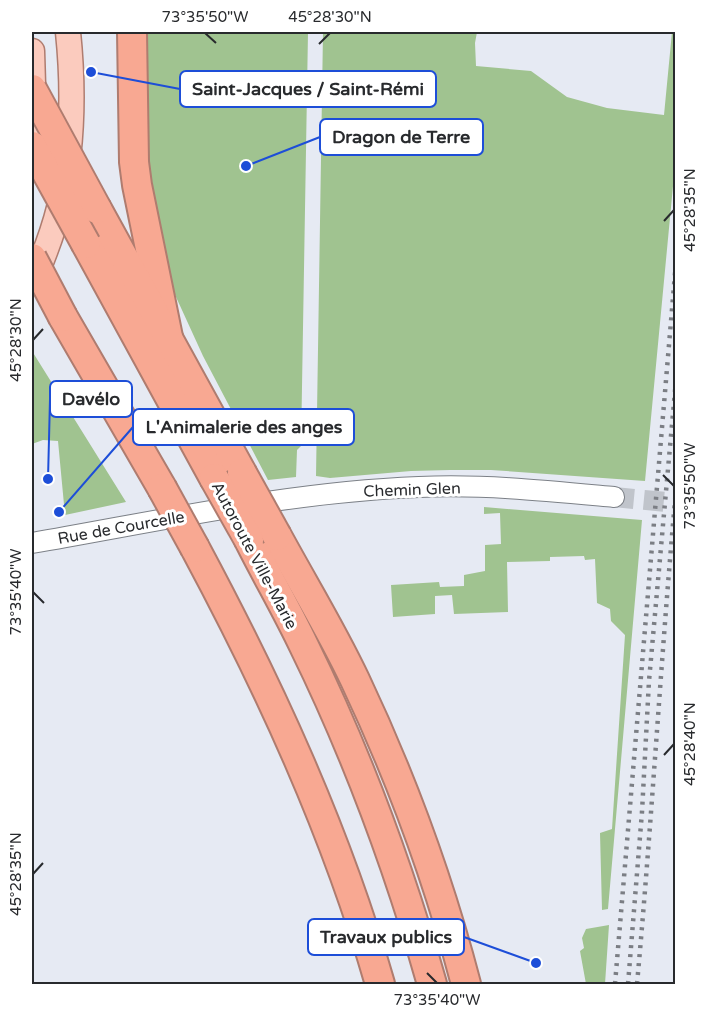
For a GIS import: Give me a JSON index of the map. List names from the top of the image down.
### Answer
{
  "streets": {
    "highway": ["Autoroute Ville-Marie"],
    "street": ["Chemin Glen", "Rue de Courcelle"]
  },
  "crossings": [
    ["Chemin Glen", "Rue de Courcelle"]
  ],
  "places": [
    "Saint-Jacques / Saint-Rémi",
    "Dragon de Terre",
    "Davélo",
    "L'Animalerie des anges",
    "Travaux publics"
  ],
  "coordinates": [
    "73°35'50\"W",
    "45°28'30\"N",
    "45°28'35\"N",
    "73°35'40\"W",
    "45°28'40\"N"
  ]
}
